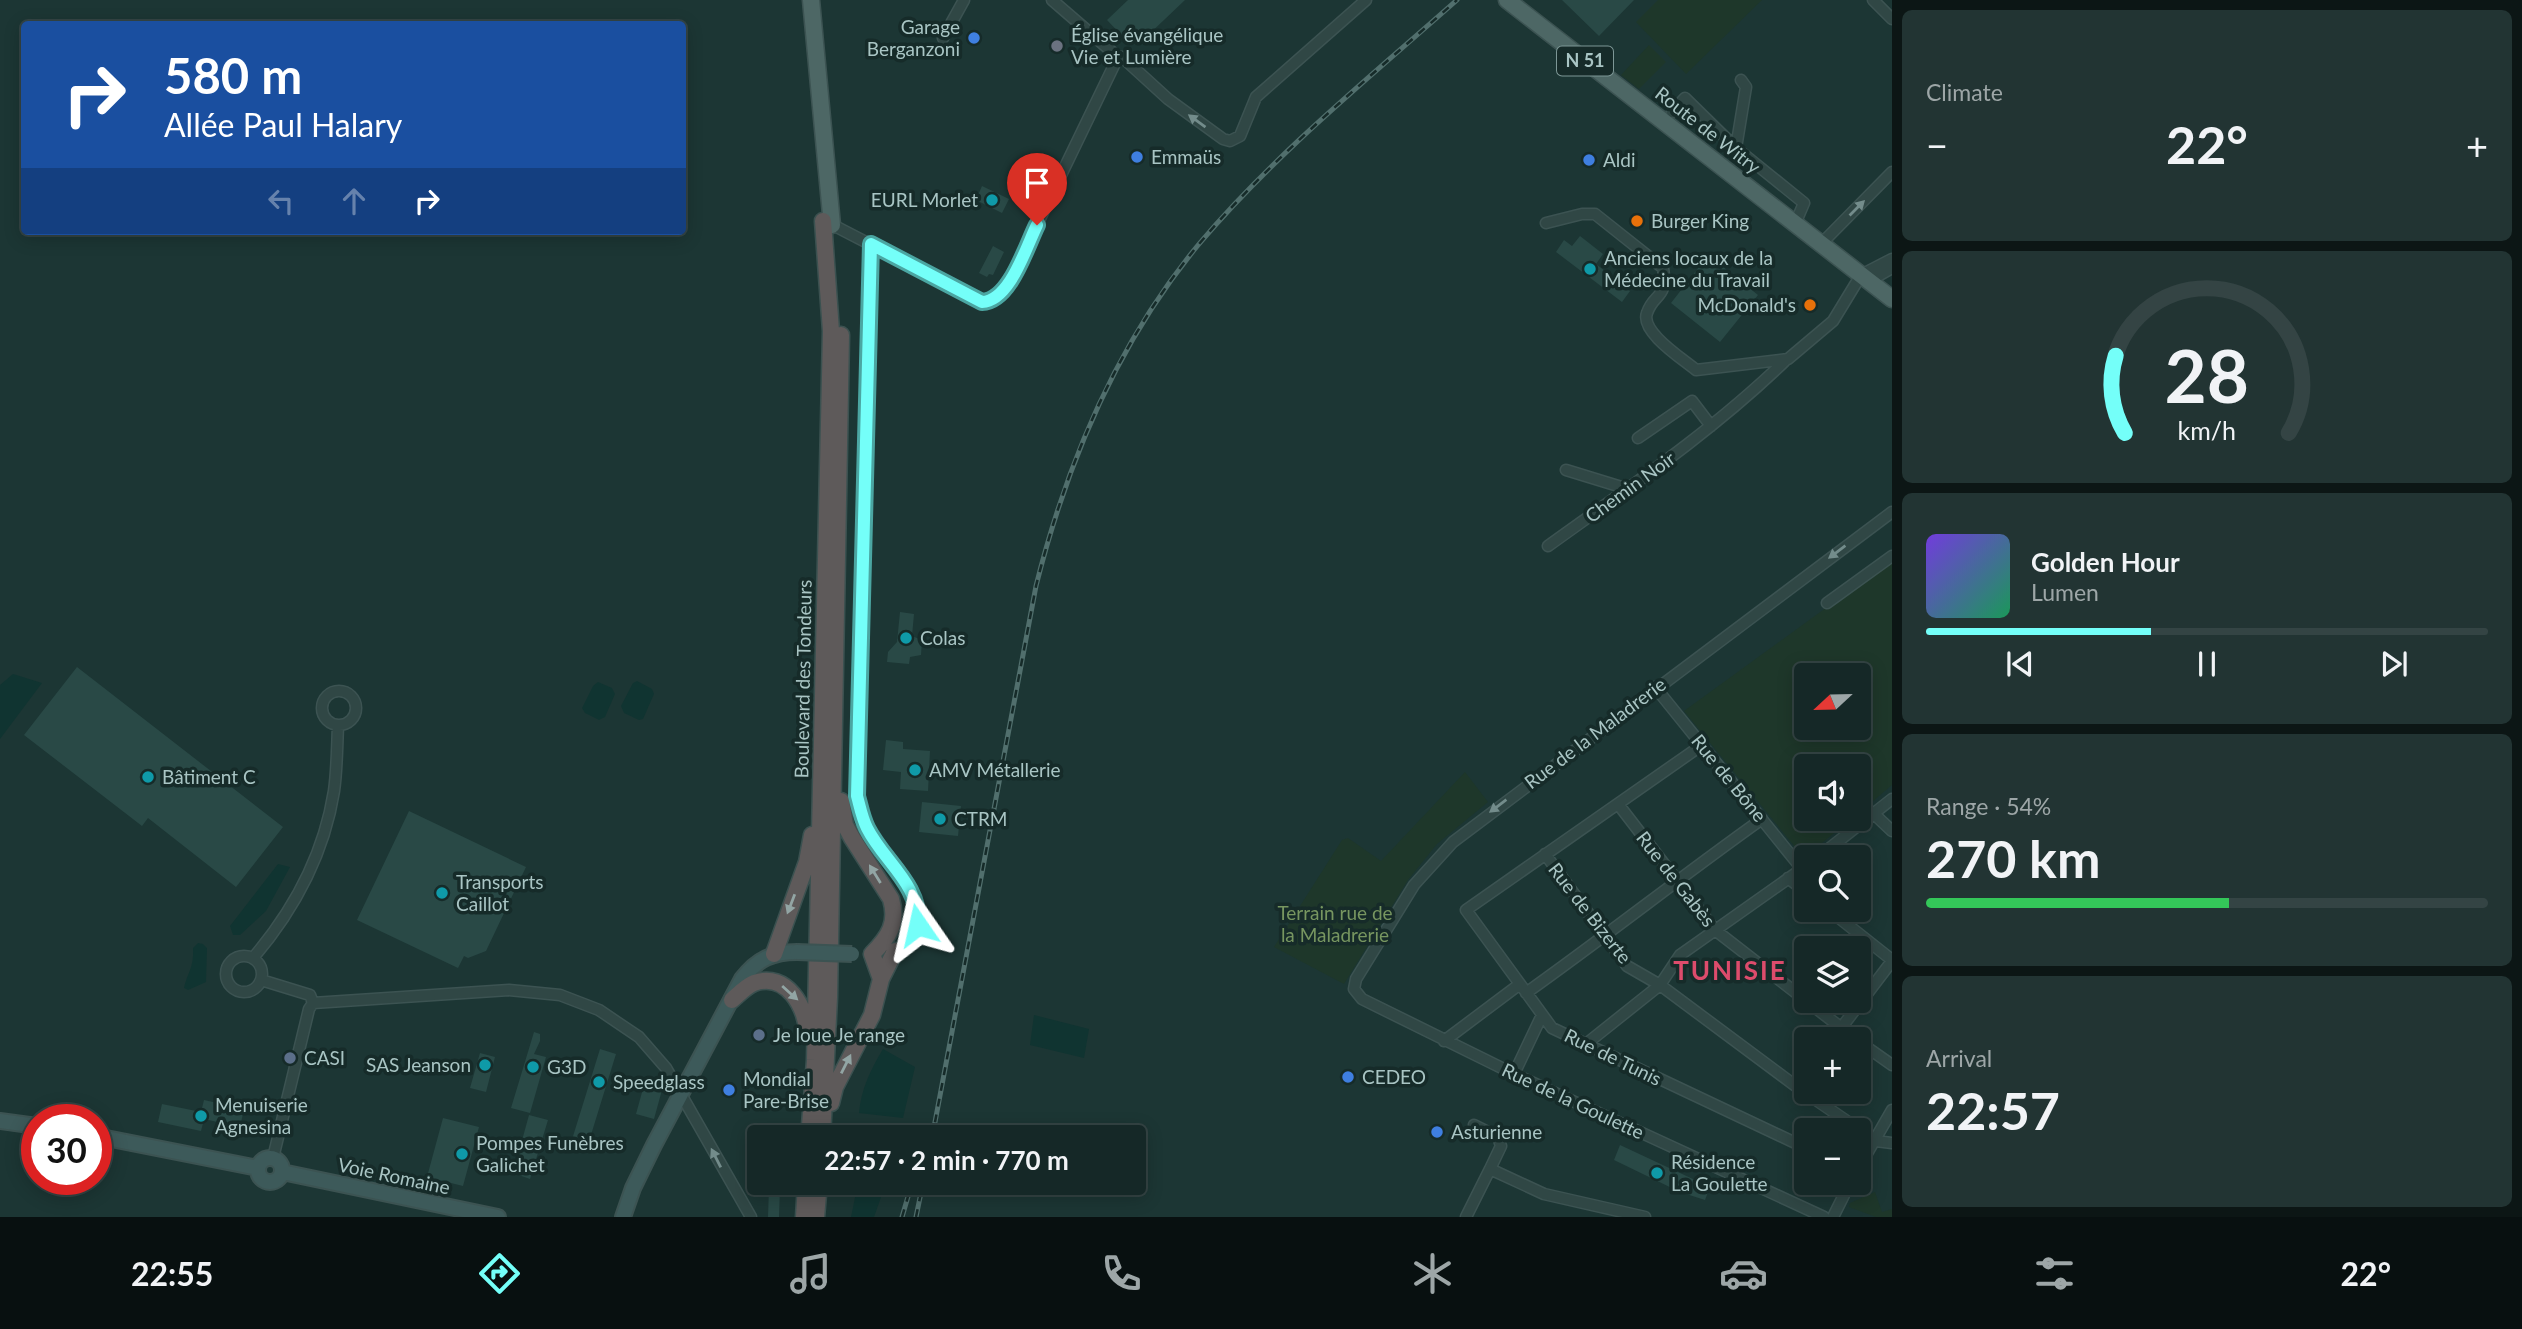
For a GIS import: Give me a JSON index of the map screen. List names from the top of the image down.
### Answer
{
  "streets": {
    "highway": ["Boulevard des Tondeurs"],
    "main road": ["N 51", "Route de Witry", "Voie Romaine"],
    "street": [
      "Chemin Noir",
      "Rue de la Maladrerie",
      "Rue de Bône",
      "Rue de Gabès",
      "Rue de Bizerte",
      "Rue de Tunis",
      "Rue de la Goulette"
    ]
  },
  "crossings": [
    ["Route de Witry", "Chemin Noir"],
    ["Rue de la Maladrerie", "Rue de Bône"],
    ["Rue de la Maladrerie", "Rue de la Goulette"],
    ["Rue de Bizerte", "Rue de Tunis"]
  ],
  "districts": ["TUNISIE"],
  "parks": ["Terrain rue de la Maladrerie"],
  "places": [
    "Garage Berganzoni",
    "Église évangélique Vie et Lumière",
    "Emmaüs",
    "Aldi",
    "EURL Morlet",
    "Burger King",
    "Anciens locaux de la Médecine du Travail",
    "McDonald's",
    "Colas",
    "AMV Métallerie",
    "Bâtiment C",
    "CTRM",
    "Transports Caillot",
    "Je loue Je range",
    "CASI",
    "SAS Jeanson",
    "G3D",
    "CEDEO",
    "Speedglass",
    "Mondial Pare-Brise",
    "Menuiserie Agnesina",
    "Asturienne",
    "Pompes Funèbres Galichet",
    "Résidence La Goulette"
  ],
  "north": "left",
  "page": {
    "tile": [
      "Climate",
      ["Range · 54%", "270 km"],
      ["Arrival", "22:57"]
    ],
    "turn": ["580 m", "Allée Paul Halary"],
    "heat": ["−", "22°", "+"],
    "song": ["Golden Hour", "Lumen"],
    "map_buttons": ["+", "−"],
    "limit": "30",
    "trip": "22:57 · 2 min · 770 m",
    "tabs": ["22:55", "22°"],
    "gauge": ["28", "km/h"]
  }
}
